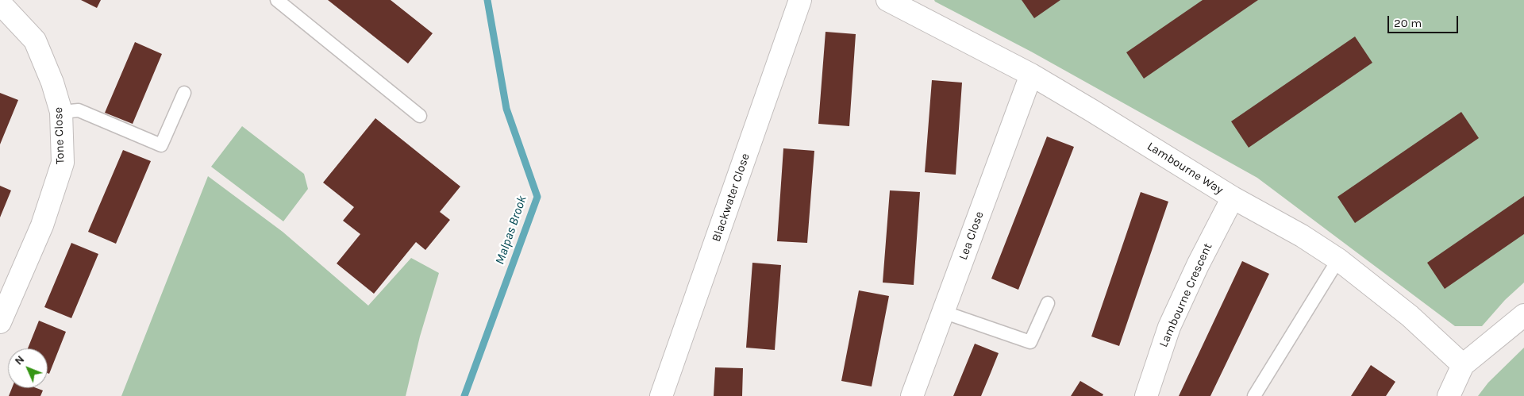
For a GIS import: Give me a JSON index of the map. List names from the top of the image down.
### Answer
{
  "streets": {
    "street": [
      "Tone Close",
      "Lambourne Way",
      "Blackwater Close",
      "Lea Close",
      "Lambourne Crescent"
    ]
  },
  "crossings": [
    ["Lambourne Way", "Lea Close"],
    ["Lambourne Way", "Lambourne Crescent"]
  ],
  "water": ["Malpas Brook"],
  "scale_bar": "20 m",
  "north": "top left"
}
